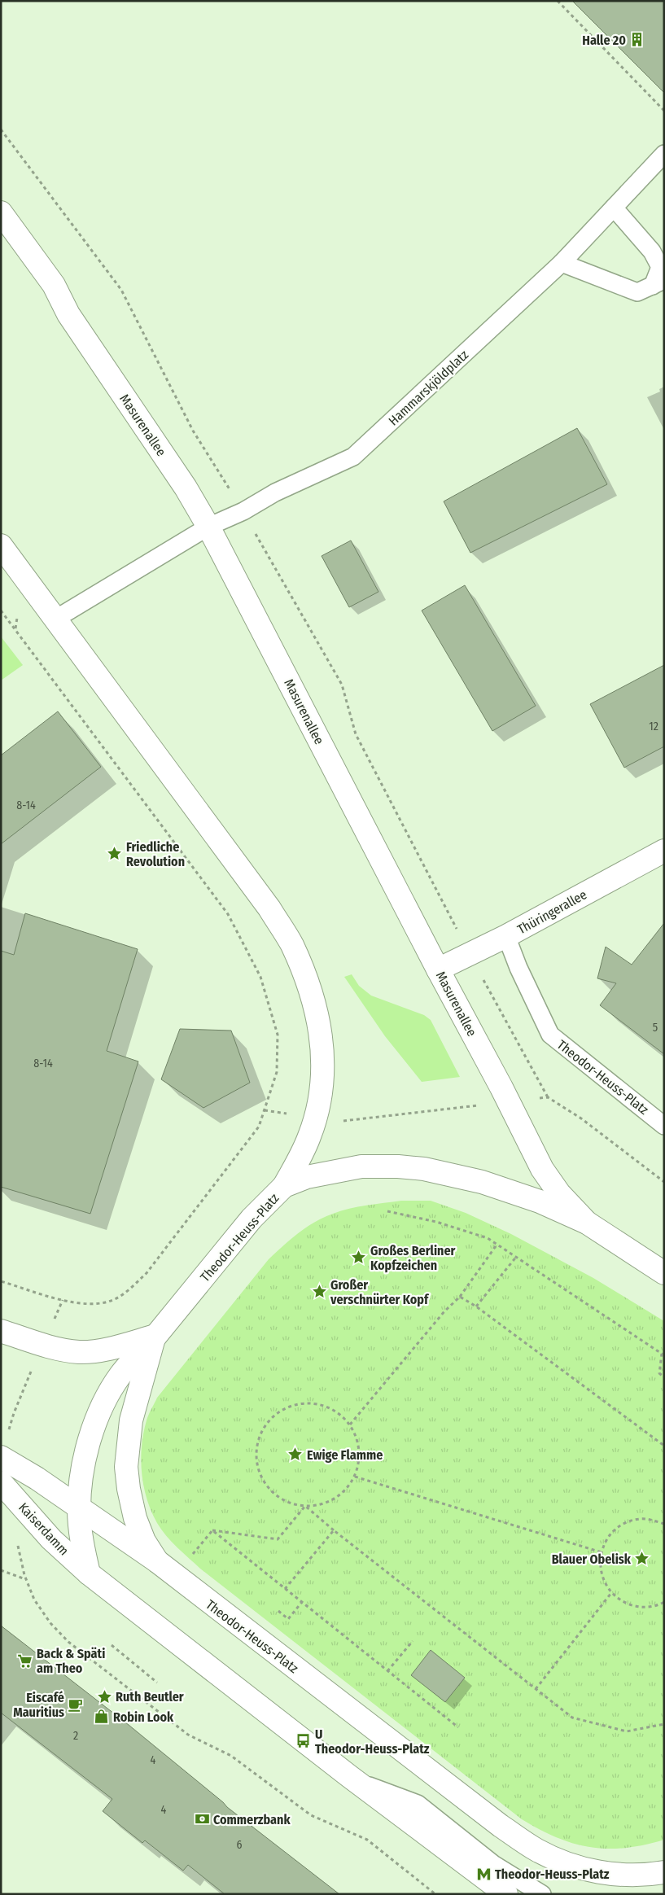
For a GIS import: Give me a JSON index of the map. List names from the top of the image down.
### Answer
{
  "streets": {
    "main road": [
      "Masurenallee",
      "Thüringerallee",
      "Theodor-Heuss-Platz",
      "Kaiserdamm"
    ],
    "lane": ["Hammarskjöldplatz"]
  },
  "crossings": [
    ["Hammarskjöldplatz", "Masurenallee"],
    ["Masurenallee", "Thüringerallee"],
    ["Masurenallee", "Theodor-Heuss-Platz"],
    ["Thüringerallee", "Theodor-Heuss-Platz"],
    ["Theodor-Heuss-Platz", "Kaiserdamm"]
  ],
  "places": {
    "building": ["Halle 20"],
    "place": [
      "Friedliche Revolution",
      "Großes Berliner Kopfzeichen",
      "Großer verschnürter Kopf",
      "Ewige Flamme",
      "Blauer Obelisk",
      "Ruth Beutler"
    ],
    "supermarket": ["Back & Späti am Theo"],
    "cafe": ["Eiscafé Mauritius"],
    "shop": ["Robin Look"],
    "bus stop": ["U Theodor-Heuss-Platz"],
    "bank": ["Commerzbank"],
    "metro station": ["Theodor-Heuss-Platz"]
  },
  "house_numbers": [
    "12",
    "8-14",
    "5",
    "8-14",
    "2",
    "4",
    "4",
    "6"
  ]
}
